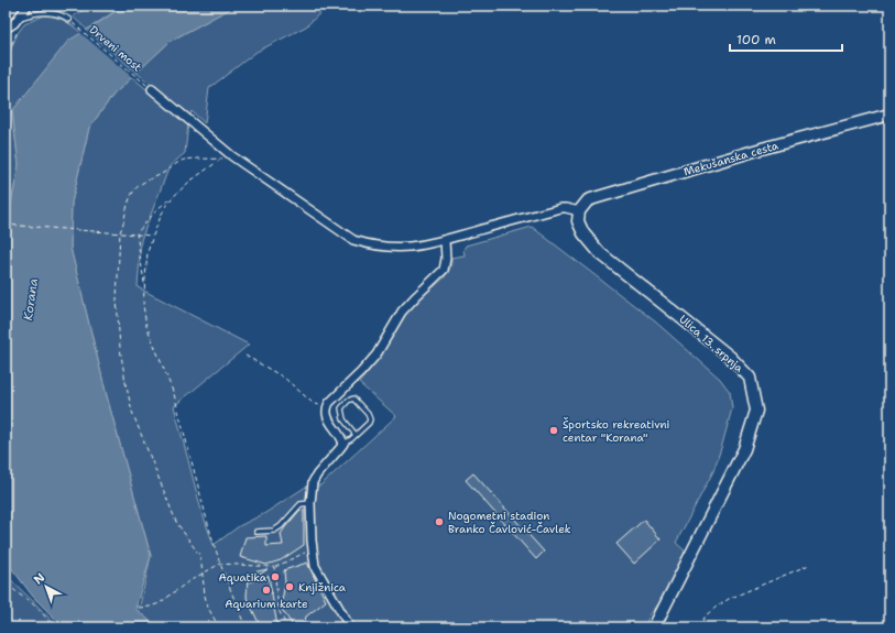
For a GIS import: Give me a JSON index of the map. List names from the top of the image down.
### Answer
{
  "streets": {
    "street": ["Mekušanska cesta", "Ulica 13. srpnja"],
    "path": ["Drveni most"]
  },
  "crossings": [
    ["Mekušanska cesta", "Ulica 13. srpnja"]
  ],
  "water": ["Korana"],
  "places": [
    "Športsko rekreativni centar \"Korana\"",
    "Nogometni stadion Branko Čavlović-Čavlek",
    "Aquatika",
    "Knjižnica",
    "Aquarium karte"
  ],
  "scale_bar": "100 m",
  "north": "top left"
}
